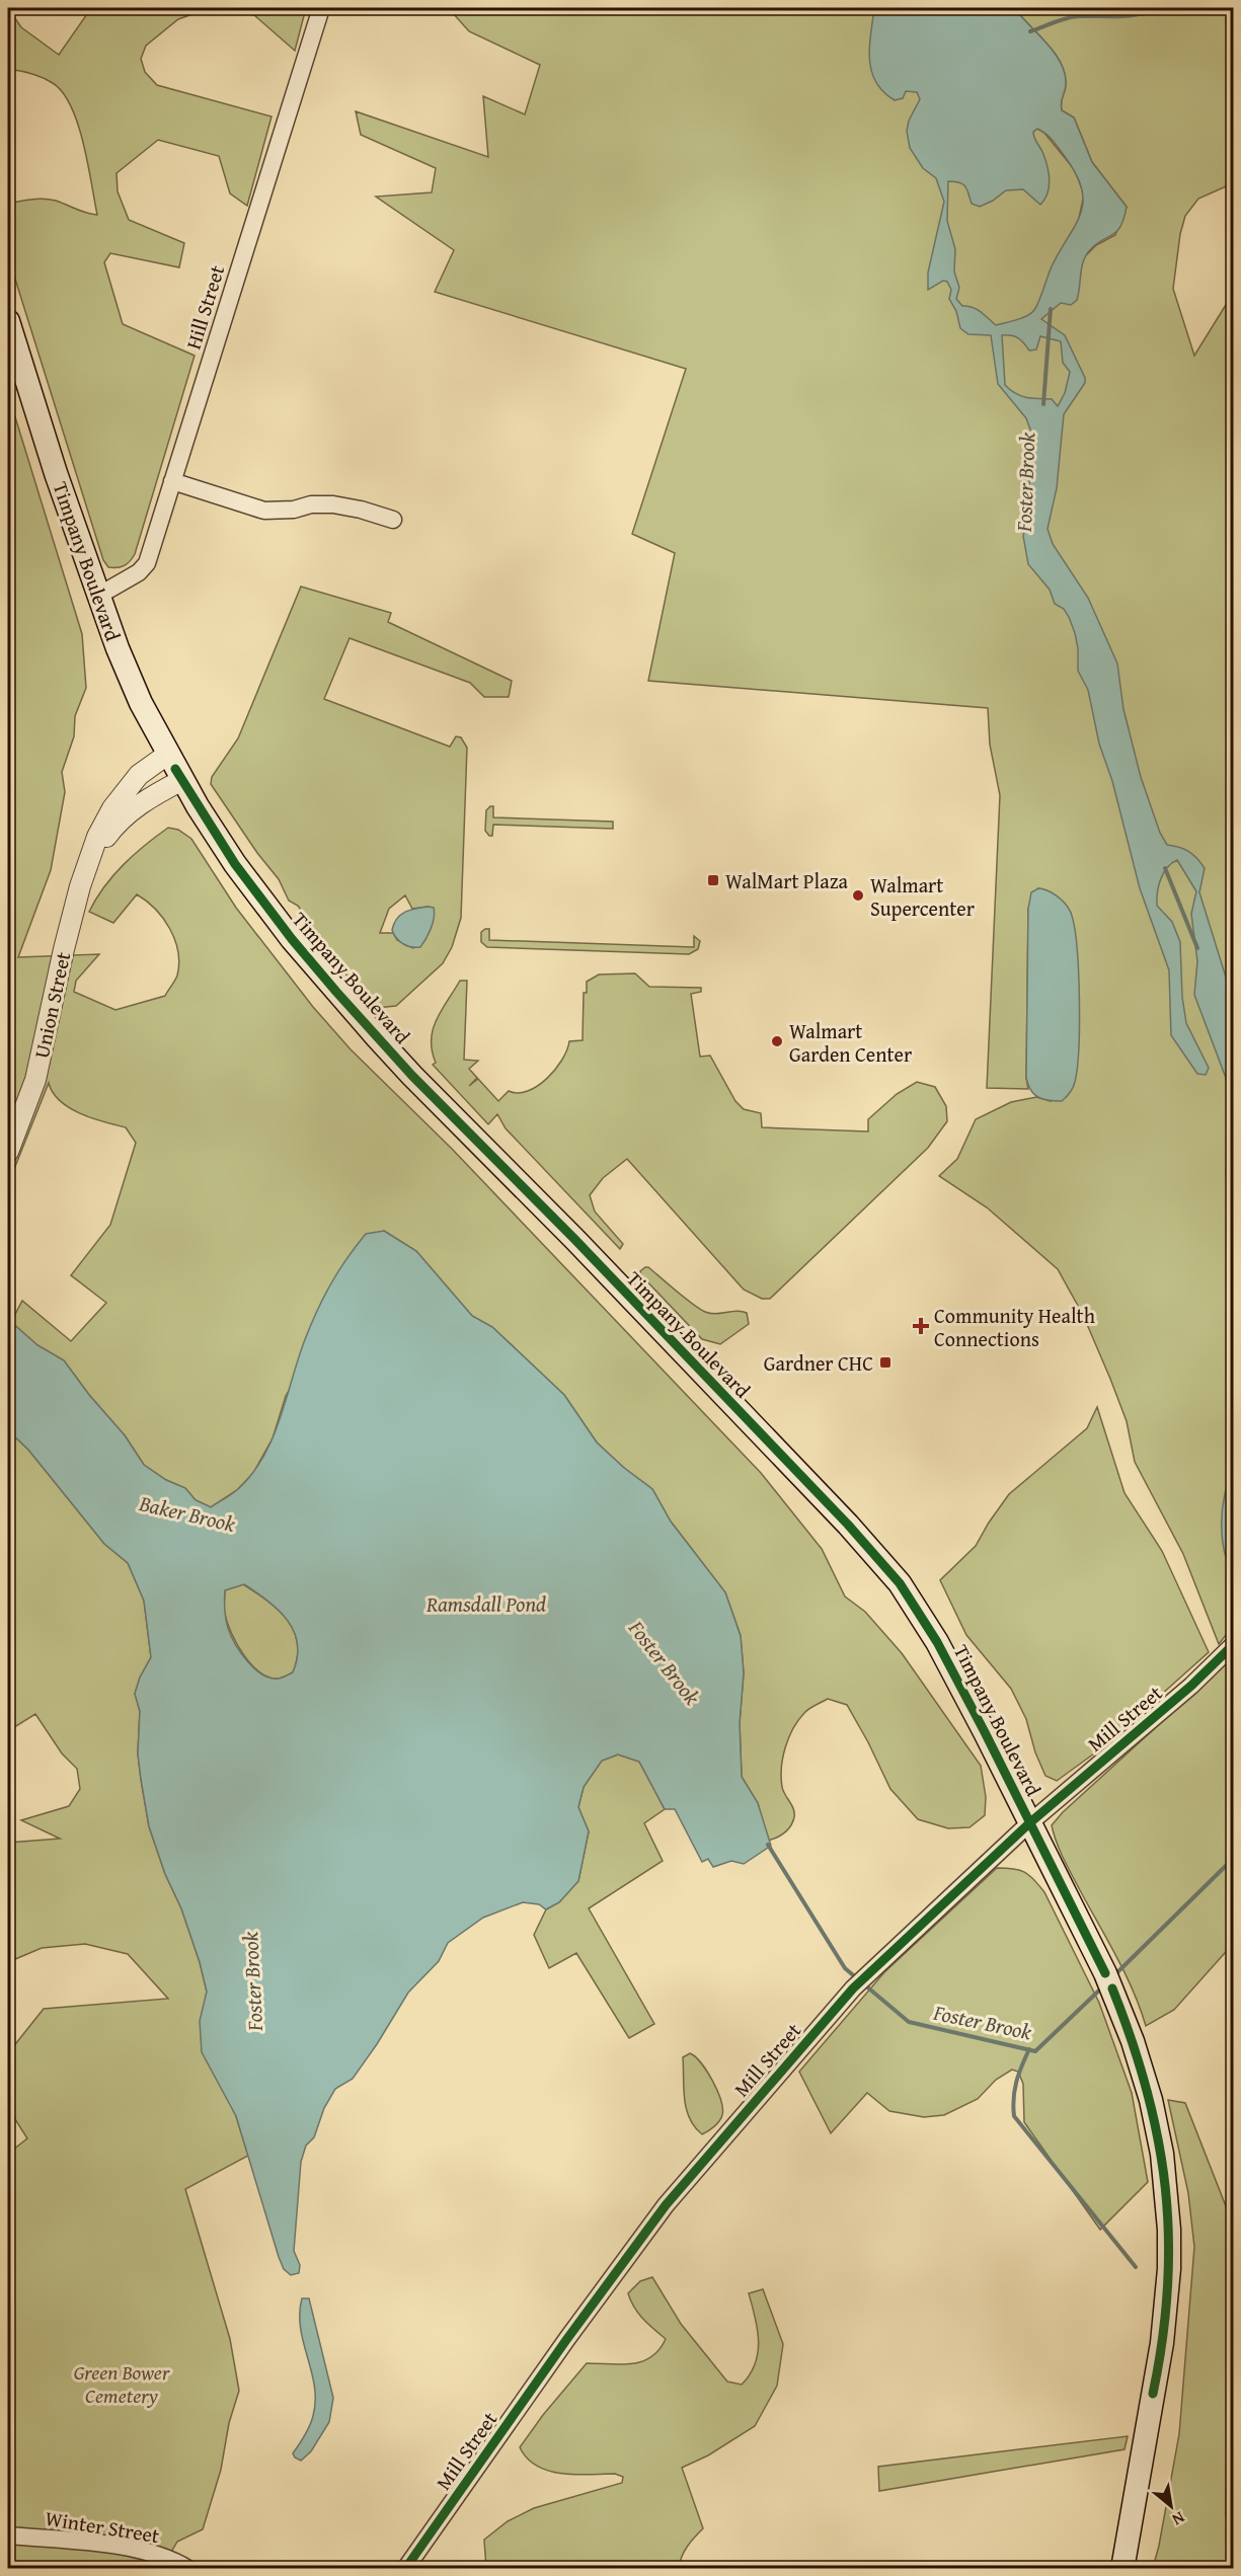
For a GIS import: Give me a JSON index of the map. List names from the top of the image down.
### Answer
{
  "streets": {
    "main road": ["Timpany Boulevard"],
    "street": [
      "Hill Street",
      "Union Street",
      "Mill Street",
      "Winter Street"
    ]
  },
  "crossings": [
    ["Hill Street", "Timpany Boulevard"],
    ["Timpany Boulevard", "Mill Street"]
  ],
  "water": ["Foster Brook", "Baker Brook", "Ramsdall Pond"],
  "parks": ["Green Bower Cemetery"],
  "places": {
    "transit": ["WalMart Plaza", "Gardner CHC"],
    "other": ["Walmart Supercenter", "Walmart Garden Center"],
    "health": ["Community Health Connections"]
  },
  "north": "bottom right"
}
